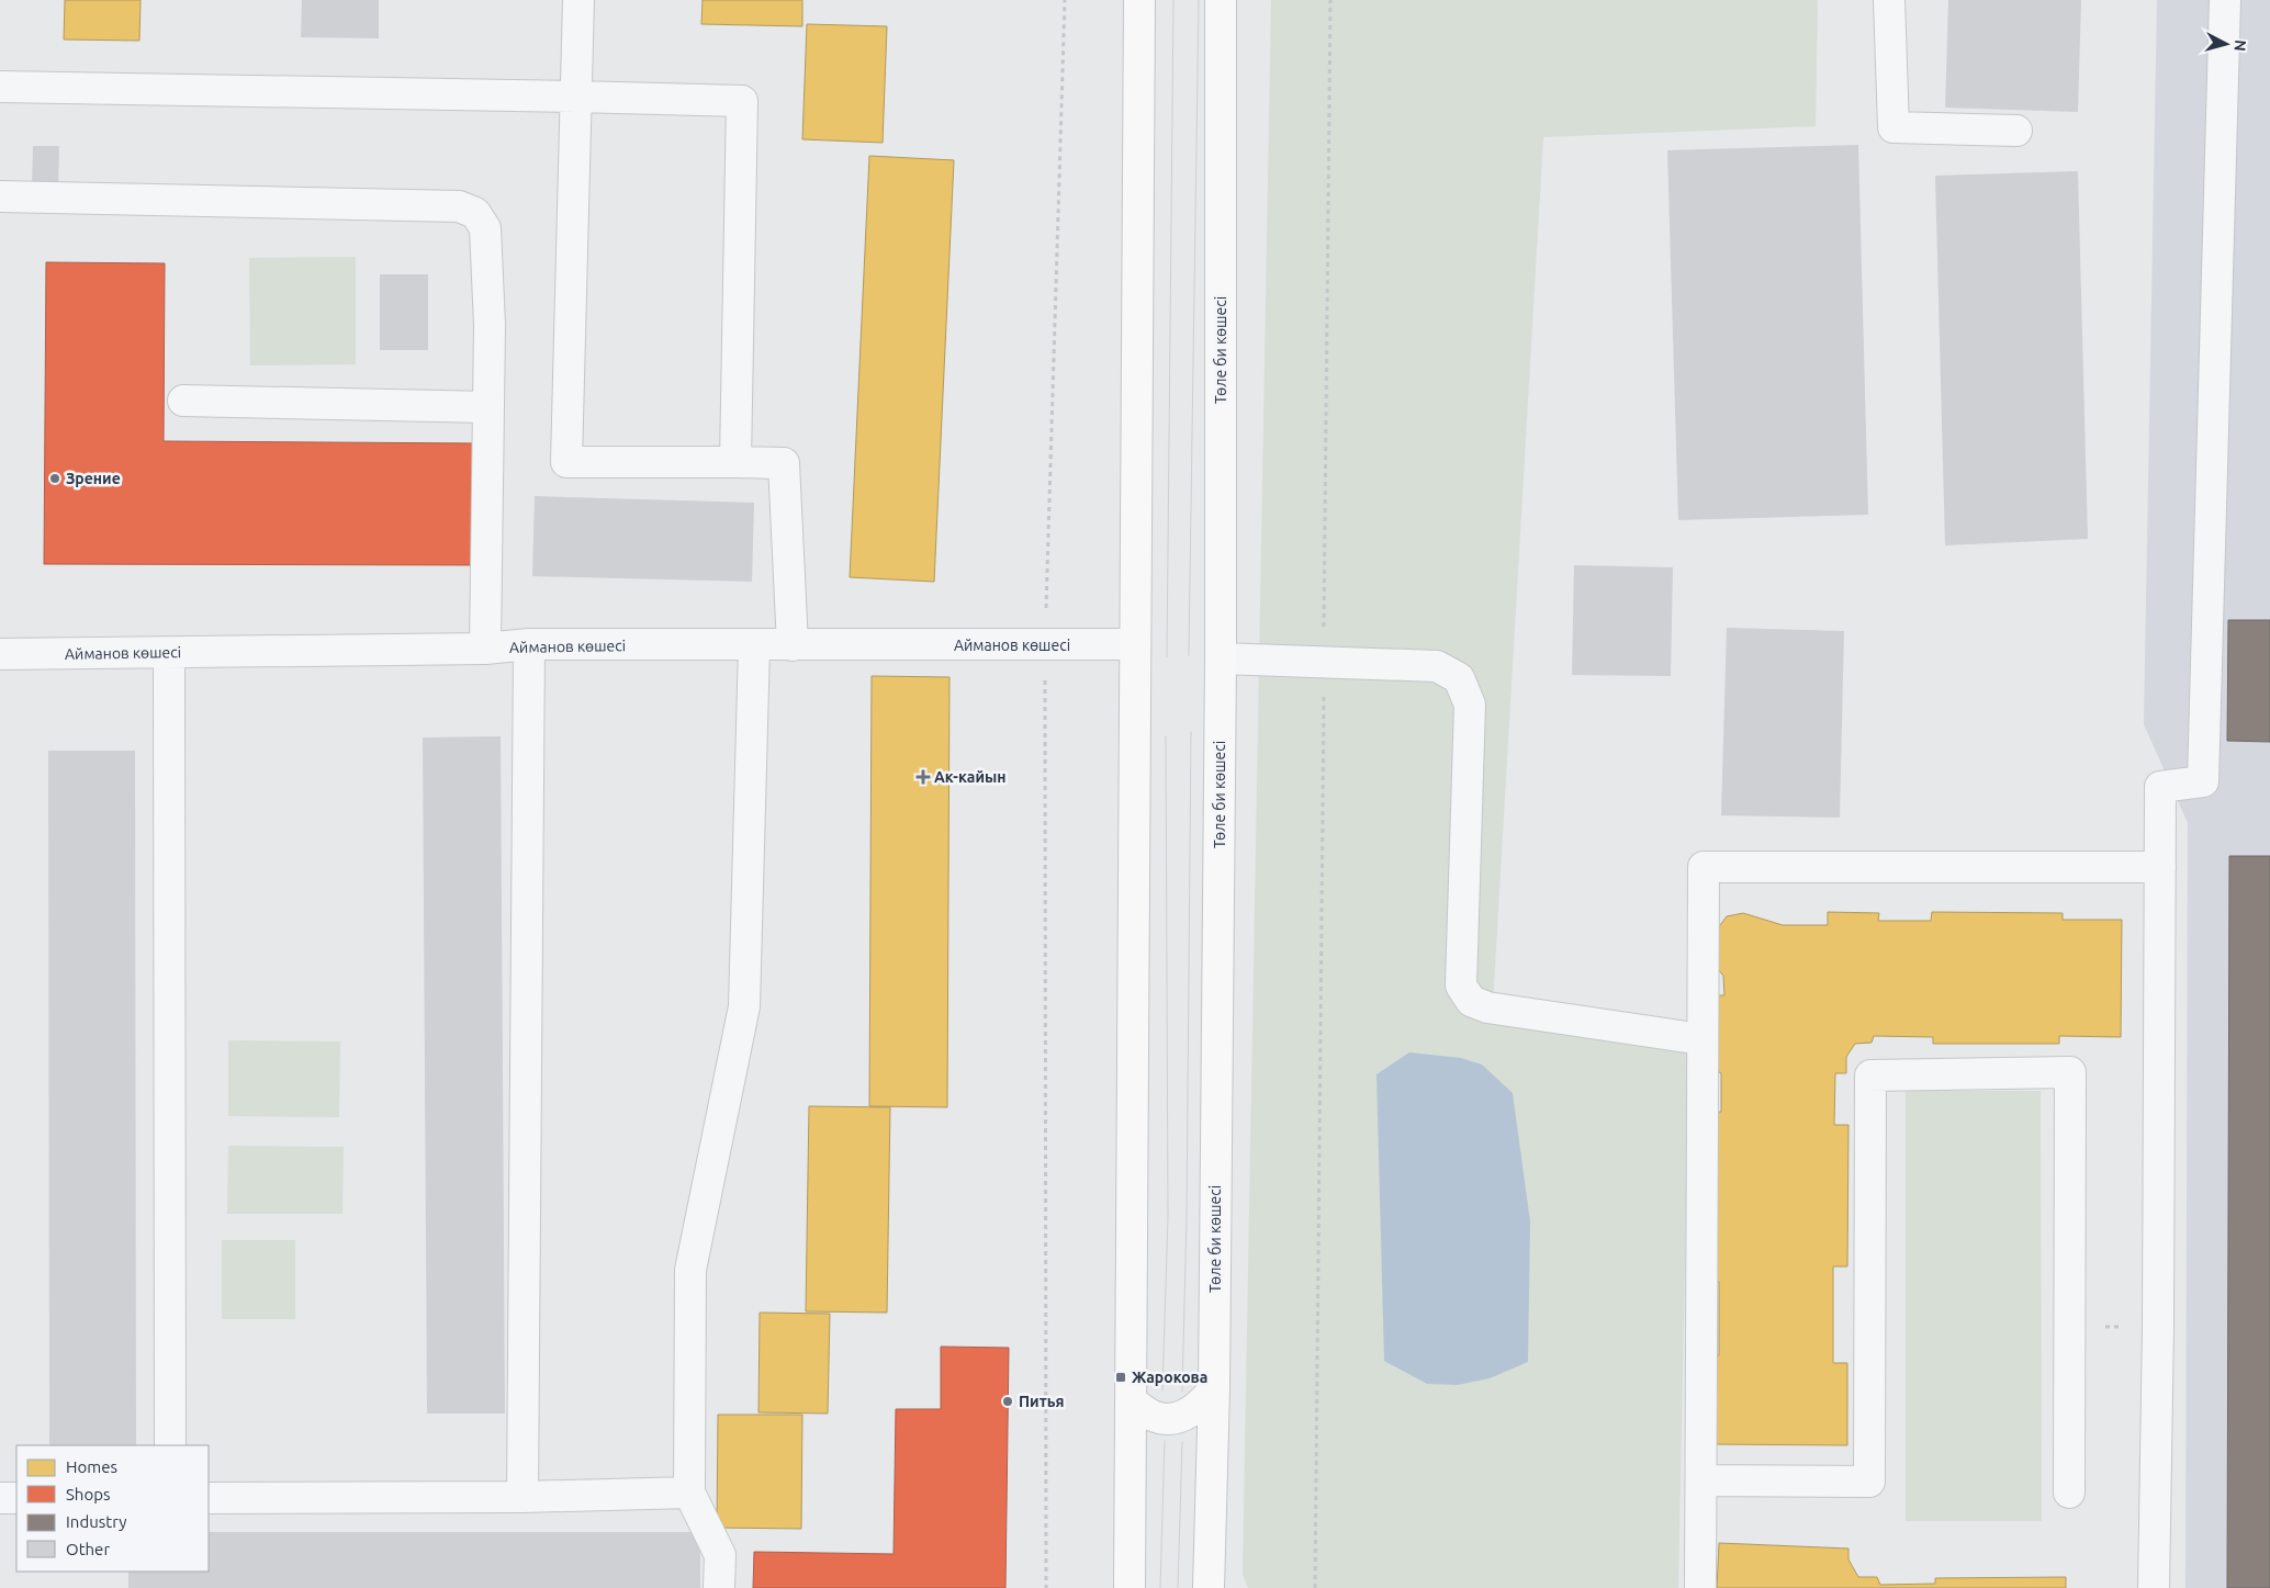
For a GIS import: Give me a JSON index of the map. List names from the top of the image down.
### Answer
{
  "streets": {
    "main road": ["Төле би көшесі"],
    "street": ["Айманов көшесі"]
  },
  "places": {
    "other": ["Зрение", "Питья"],
    "health": ["Ак-кайын"],
    "transit": ["Жарокова"]
  },
  "legend": [
    "Homes",
    "Shops",
    "Industry",
    "Other"
  ],
  "north": "right"
}
